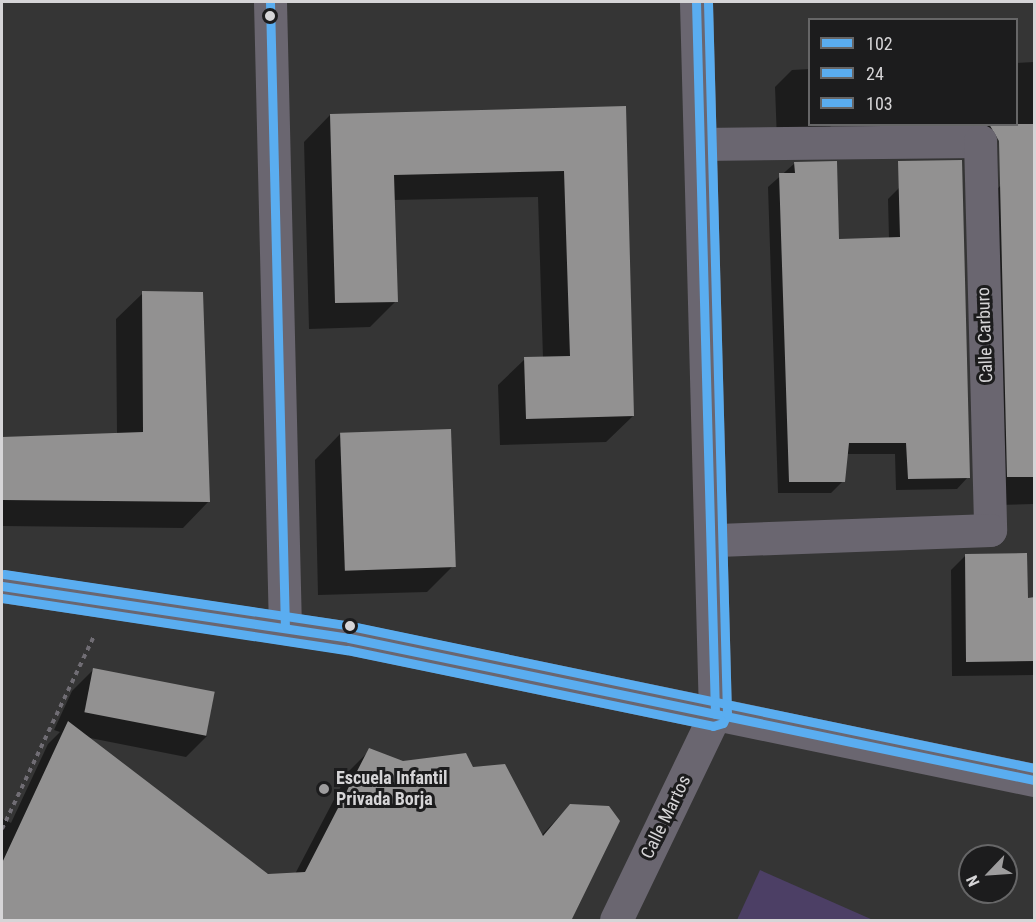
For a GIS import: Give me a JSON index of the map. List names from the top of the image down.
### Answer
{
  "streets": {
    "street": ["Calle Carburo", "Calle Martos"]
  },
  "places": ["Escuela Infantil Privada Borja"],
  "lines": ["transit line 102", "transit line 24", "transit line 103"],
  "legend": ["102", "24", "103"],
  "north": "bottom left"
}
